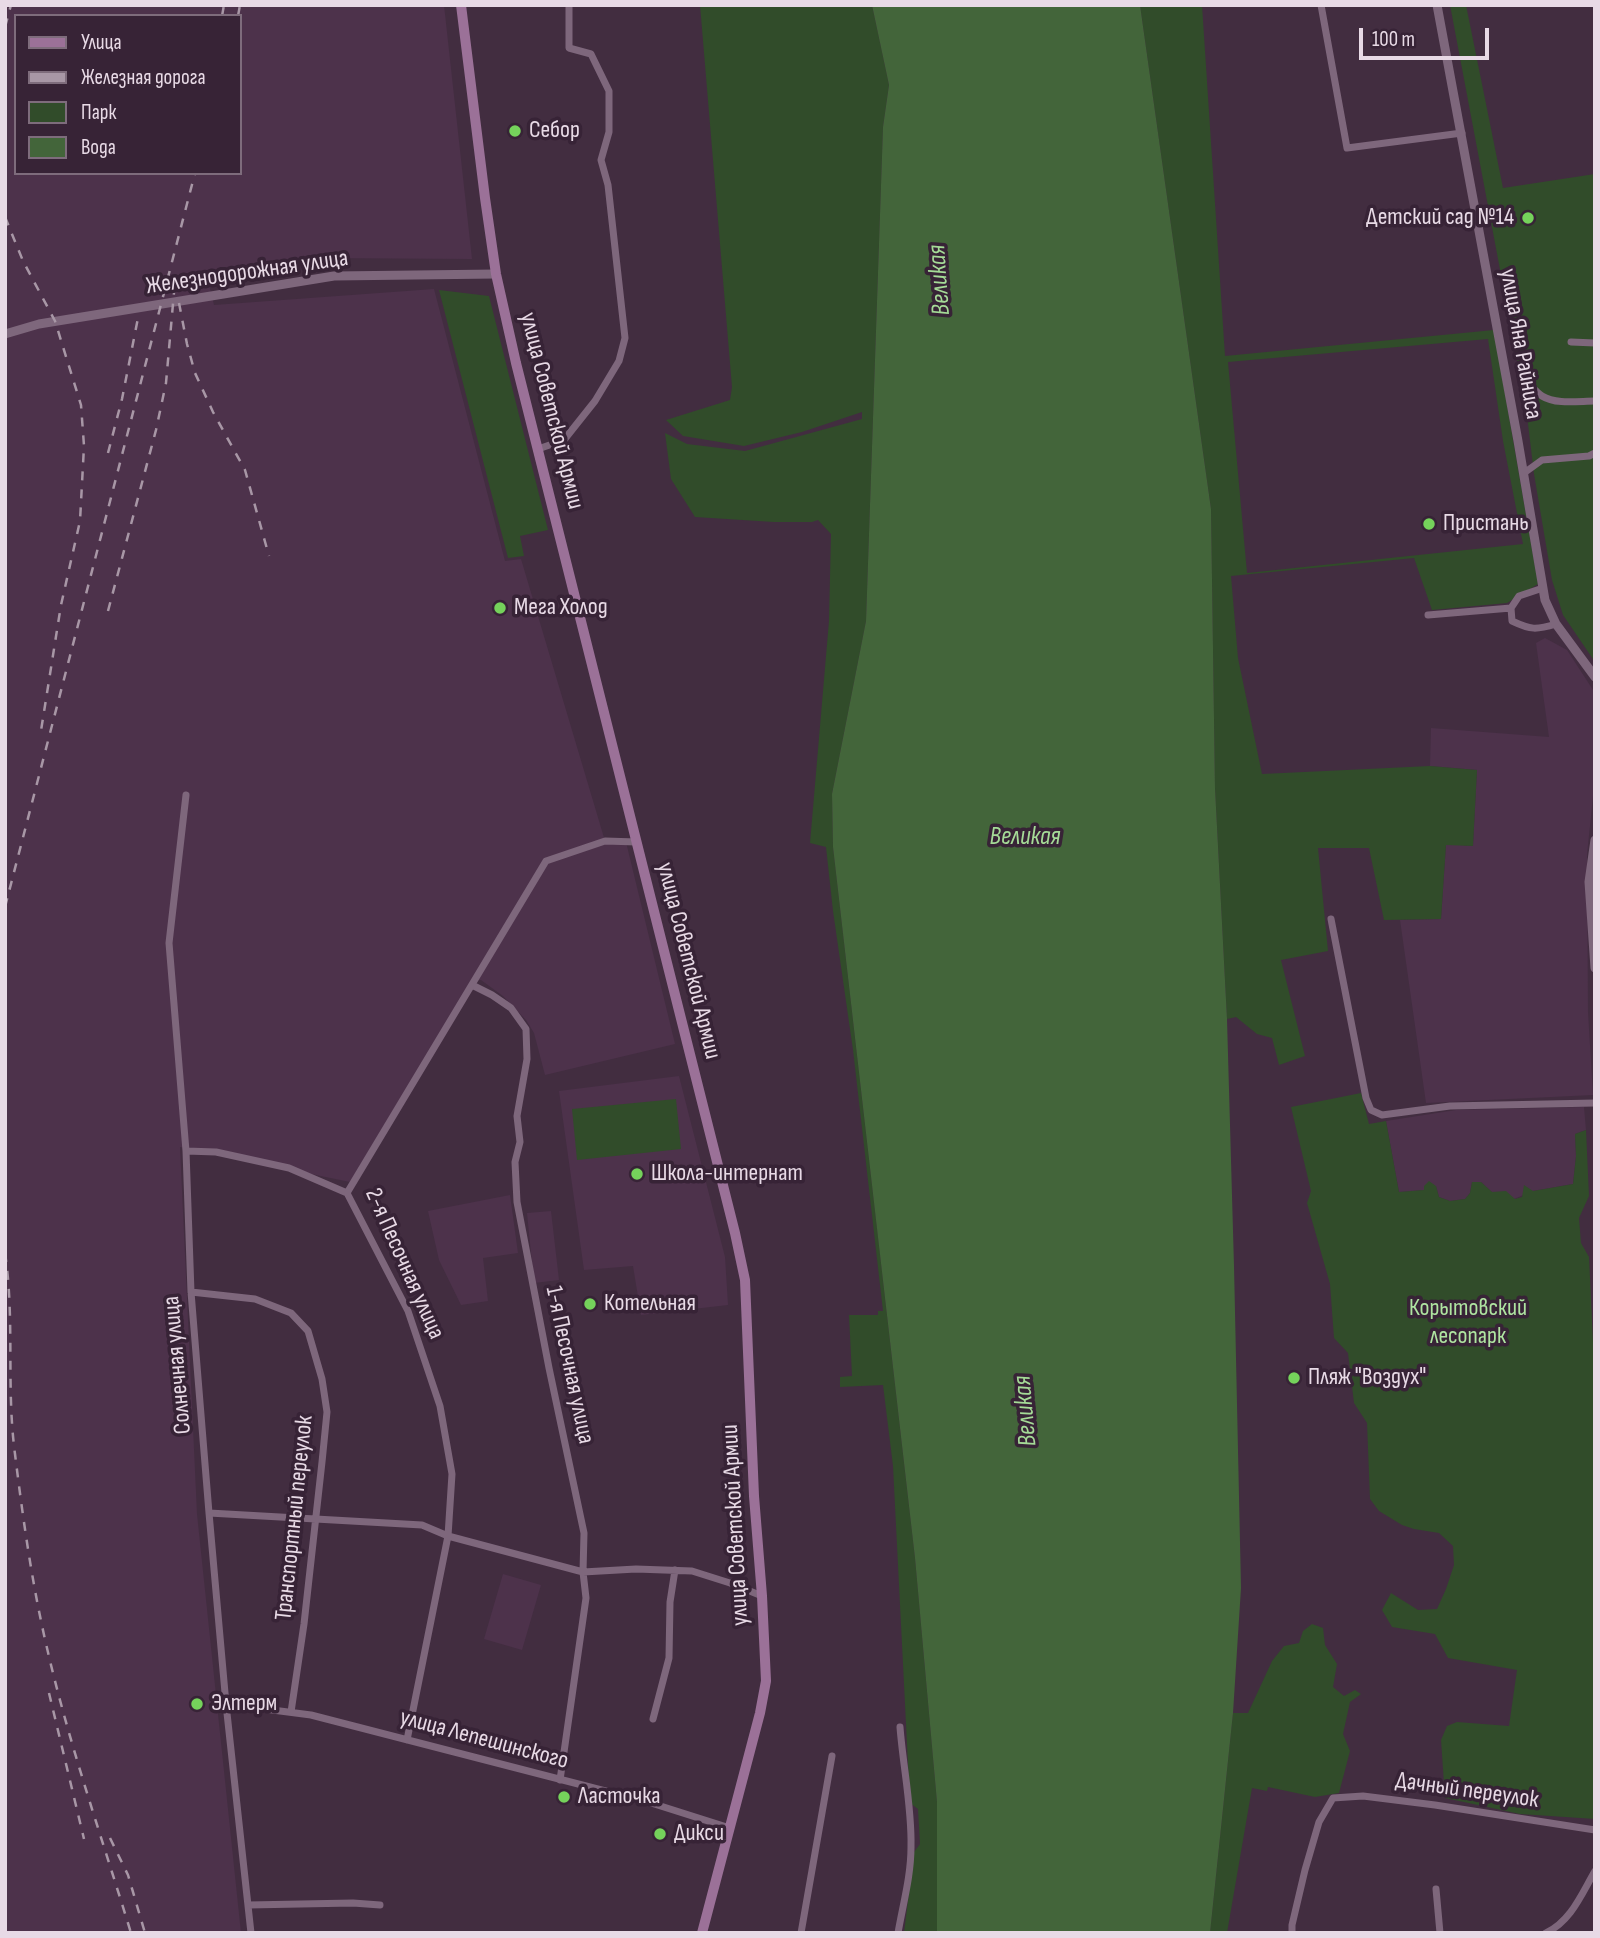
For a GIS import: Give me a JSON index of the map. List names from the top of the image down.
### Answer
{
  "streets": {
    "main road": ["улица Советской Армии"],
    "street": [
      "Железнодорожная улица",
      "улица Яна Райниса",
      "2-я Песочная улица",
      "Солнечная улица",
      "1-я Песочная улица",
      "Транспортный переулок",
      "улица Лепешинского",
      "Дачный переулок"
    ]
  },
  "crossings": [
    ["Железнодорожная улица", "улица Советской Армии"],
    ["улица Советской Армии", "2-я Песочная улица"],
    ["улица Советской Армии", "улица Лепешинского"],
    ["2-я Песочная улица", "1-я Песочная улица"],
    ["2-я Песочная улица", "улица Лепешинского"],
    ["Солнечная улица", "Транспортный переулок"],
    ["Солнечная улица", "улица Лепешинского"],
    ["1-я Песочная улица", "улица Лепешинского"],
    ["Транспортный переулок", "улица Лепешинского"]
  ],
  "water": ["Великая"],
  "parks": ["Корытовский лесопарк"],
  "places": [
    "Себор",
    "Детский сад №14",
    "Пристань",
    "Мега Холод",
    "Школа-интернат",
    "Котельная",
    "Пляж \"Воздух\"",
    "Элтерм",
    "Ласточка",
    "Дикси"
  ],
  "legend": [
    "Улица",
    "Железная дорога",
    "Парк",
    "Вода"
  ],
  "scale_bar": "100 m"
}
